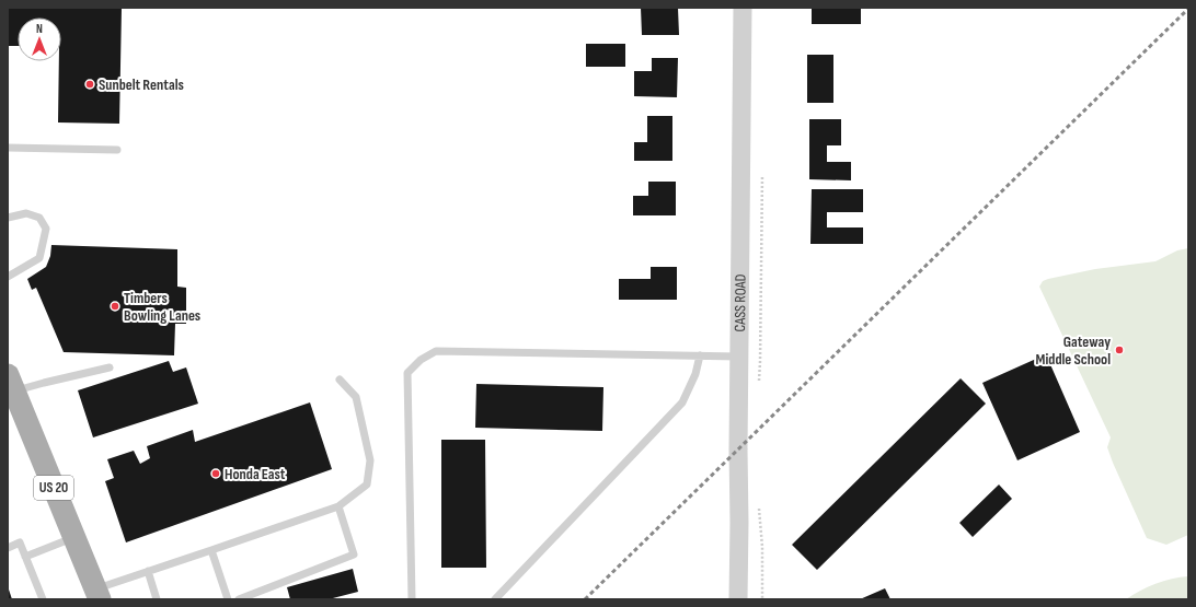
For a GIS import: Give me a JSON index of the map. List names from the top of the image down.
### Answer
{
  "streets": {
    "main road": ["US 20"],
    "street": ["CASS ROAD"]
  },
  "places": [
    "Sunbelt Rentals",
    "Timbers Bowling Lanes",
    "Gateway Middle School",
    "Honda East"
  ],
  "north": "top"
}
